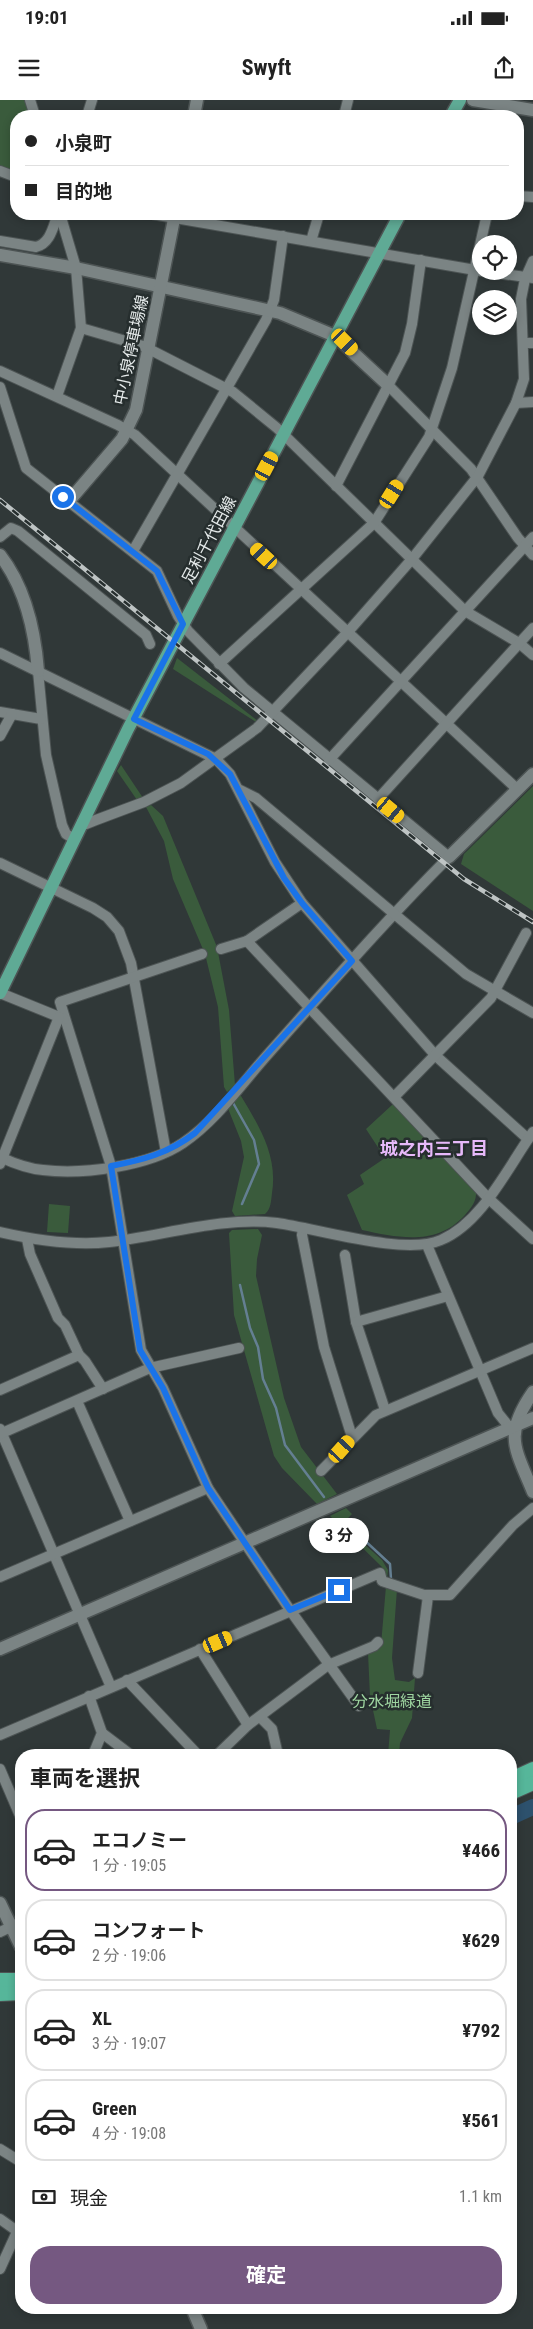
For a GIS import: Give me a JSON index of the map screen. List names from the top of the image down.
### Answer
{
  "streets": {
    "main road": ["足利千代田線"],
    "street": ["中小泉停車場線"]
  },
  "districts": ["城之内三丁目"],
  "parks": ["分水堀緑道"],
  "page": {
    "status": "19:01",
    "header": "Swyft",
    "banner": ["小泉町", "目的地"],
    "bubble": "3 分",
    "heading": "車両を選択",
    "list": [
      {
        "name": "エコノミー",
        "note": "1 分 · 19:05",
        "value": "¥466"
      },
      {
        "name": "コンフォート",
        "note": "2 分 · 19:06",
        "value": "¥629"
      },
      {
        "name": "XL",
        "note": "3 分 · 19:07",
        "value": "¥792"
      },
      {
        "name": "Green",
        "note": "4 分 · 19:08",
        "value": "¥561"
      }
    ],
    "pay": ["現金", "1.1 km"],
    "buttons": "確定"
  }
}
